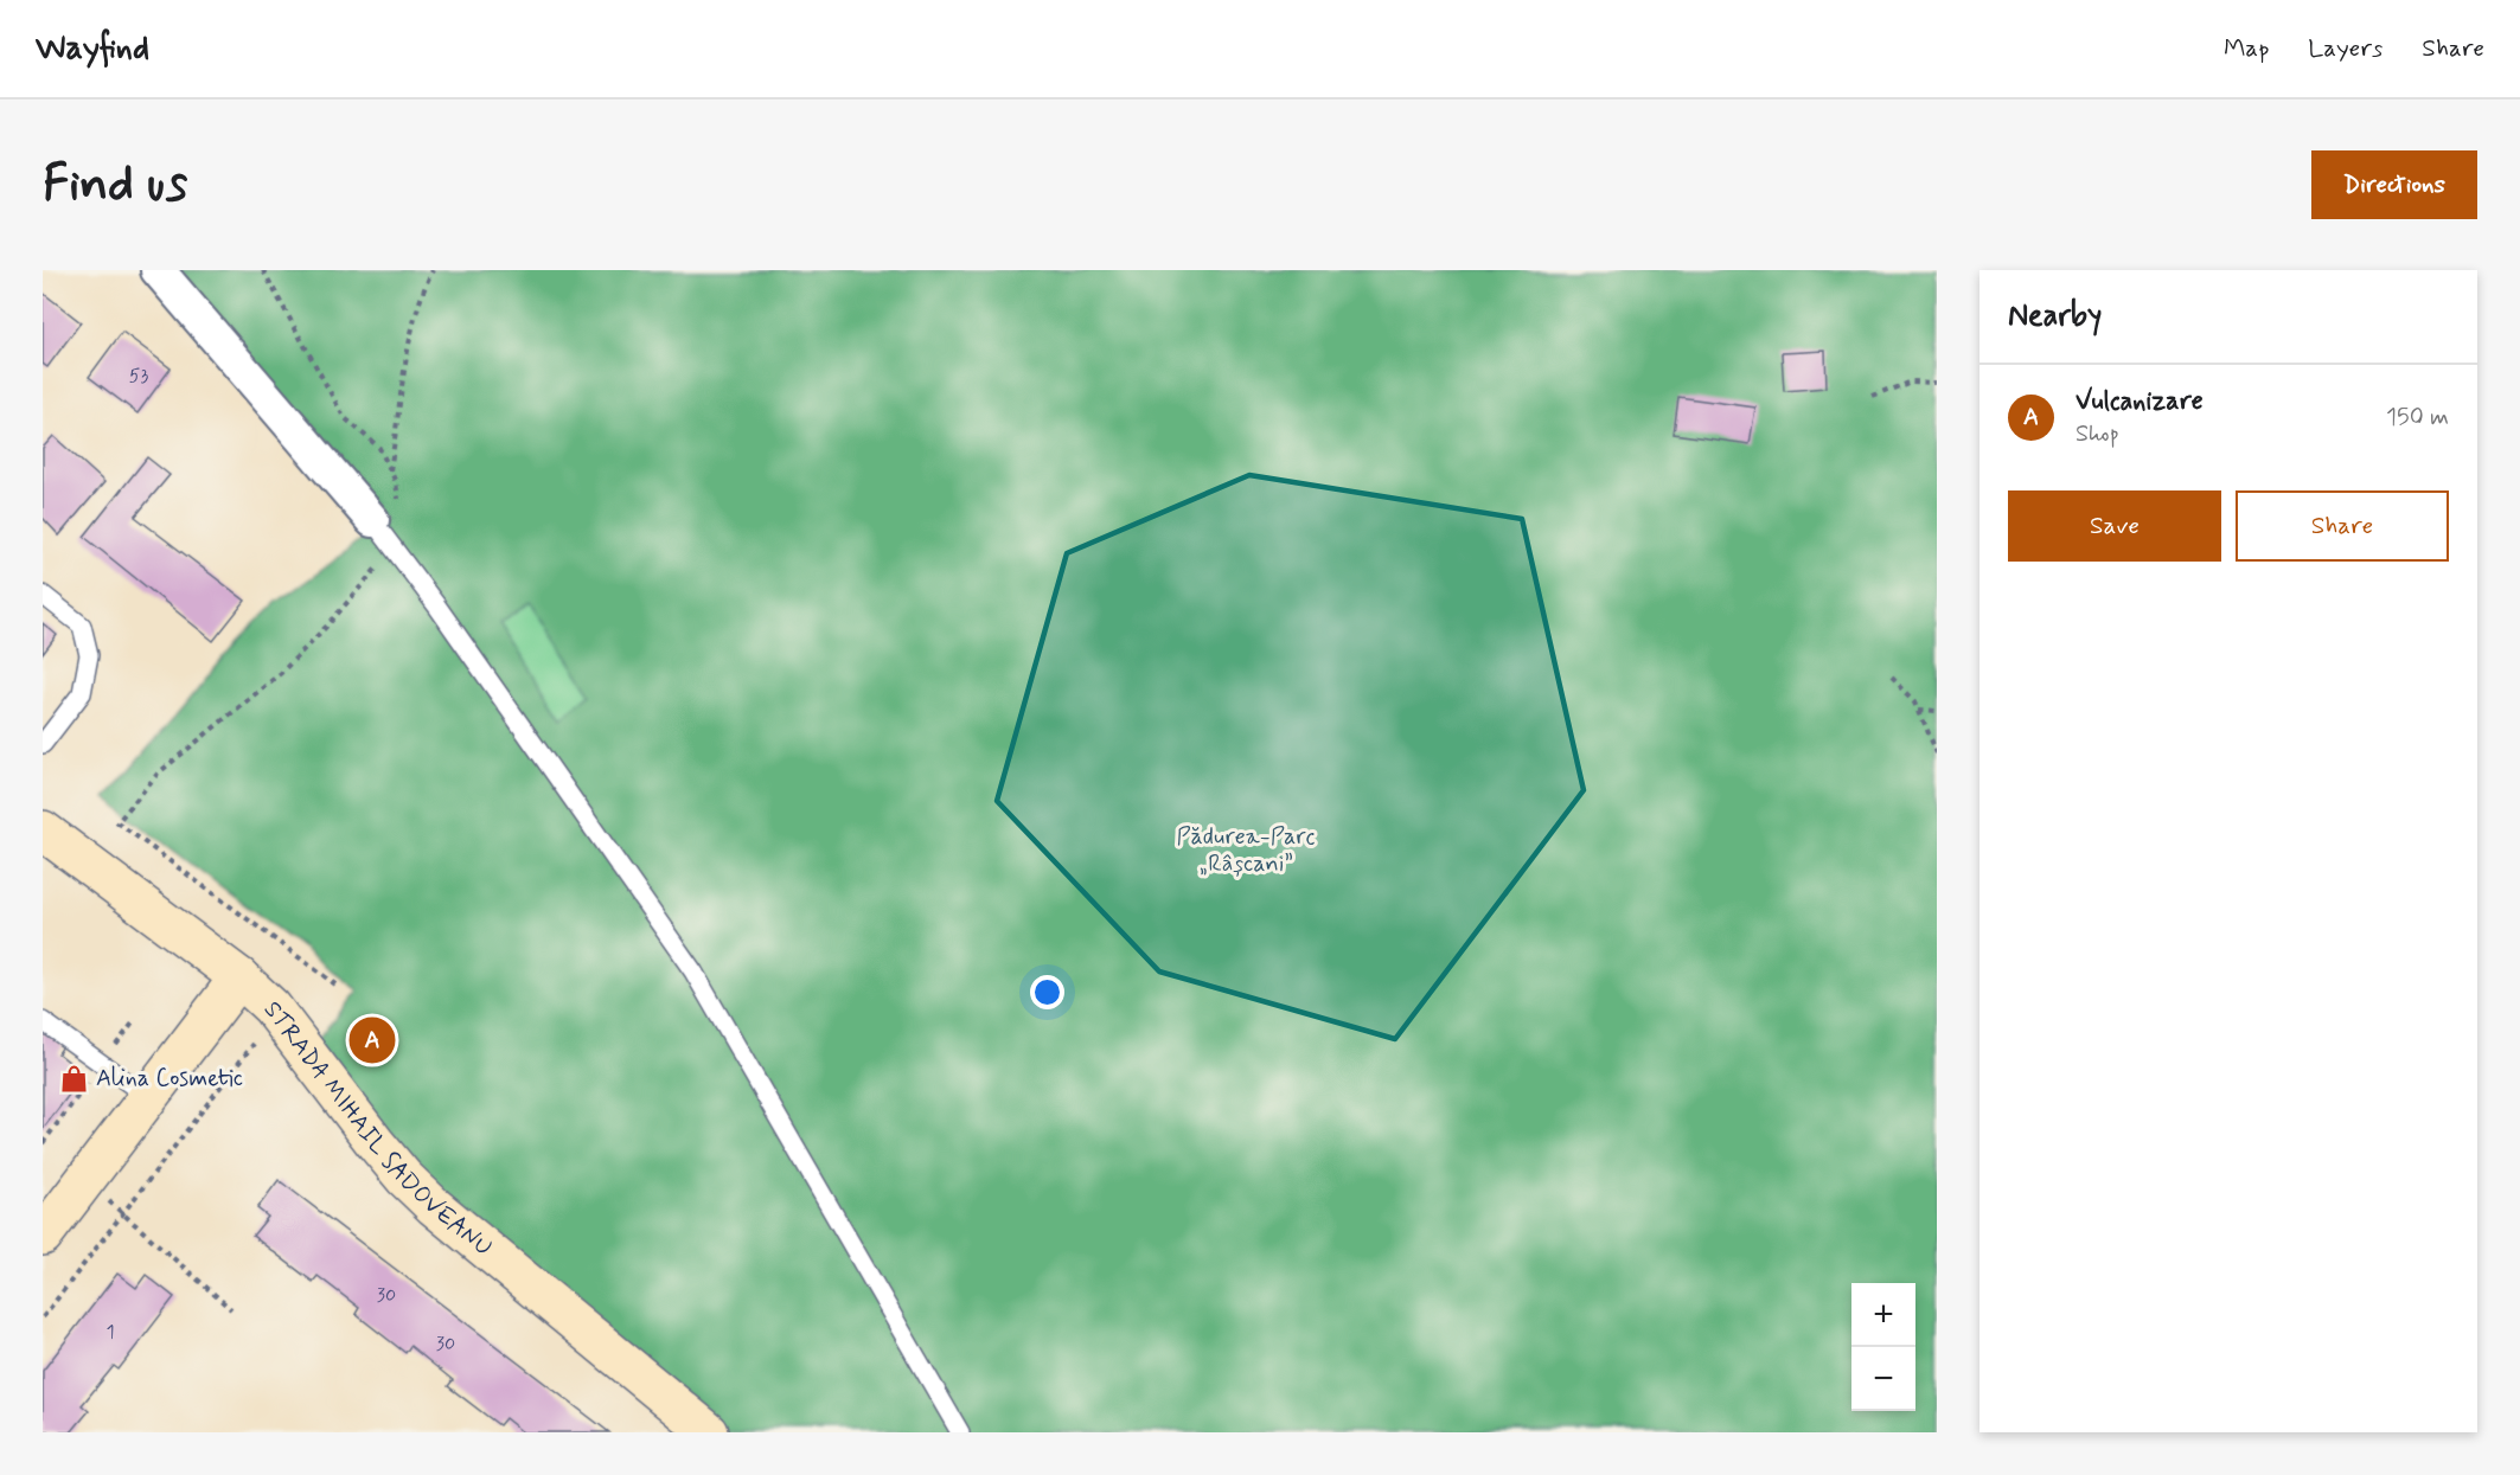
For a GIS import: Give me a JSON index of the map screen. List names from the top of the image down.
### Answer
{
  "streets": {
    "street": ["STRADA MIHAIL SADOVEANU"]
  },
  "parks": ["Pădurea-Parc „Râșcani”"],
  "places": {
    "shop": ["Alina Cosmetic"]
  },
  "house_numbers": [
    "53",
    "30",
    "1",
    "30"
  ],
  "page": {
    "header": "Wayfind",
    "nav": ["Map", "Layers", "Share"],
    "buttons": [
      "Directions",
      ["Save", "Share"]
    ],
    "title": "Find us",
    "heading": "Nearby",
    "list": [
      {
        "mark": "A",
        "name": "Vulcanizare",
        "note": "Shop",
        "value": "150 m"
      }
    ],
    "pins": "A",
    "map_buttons": ["+", "−"]
  }
}
